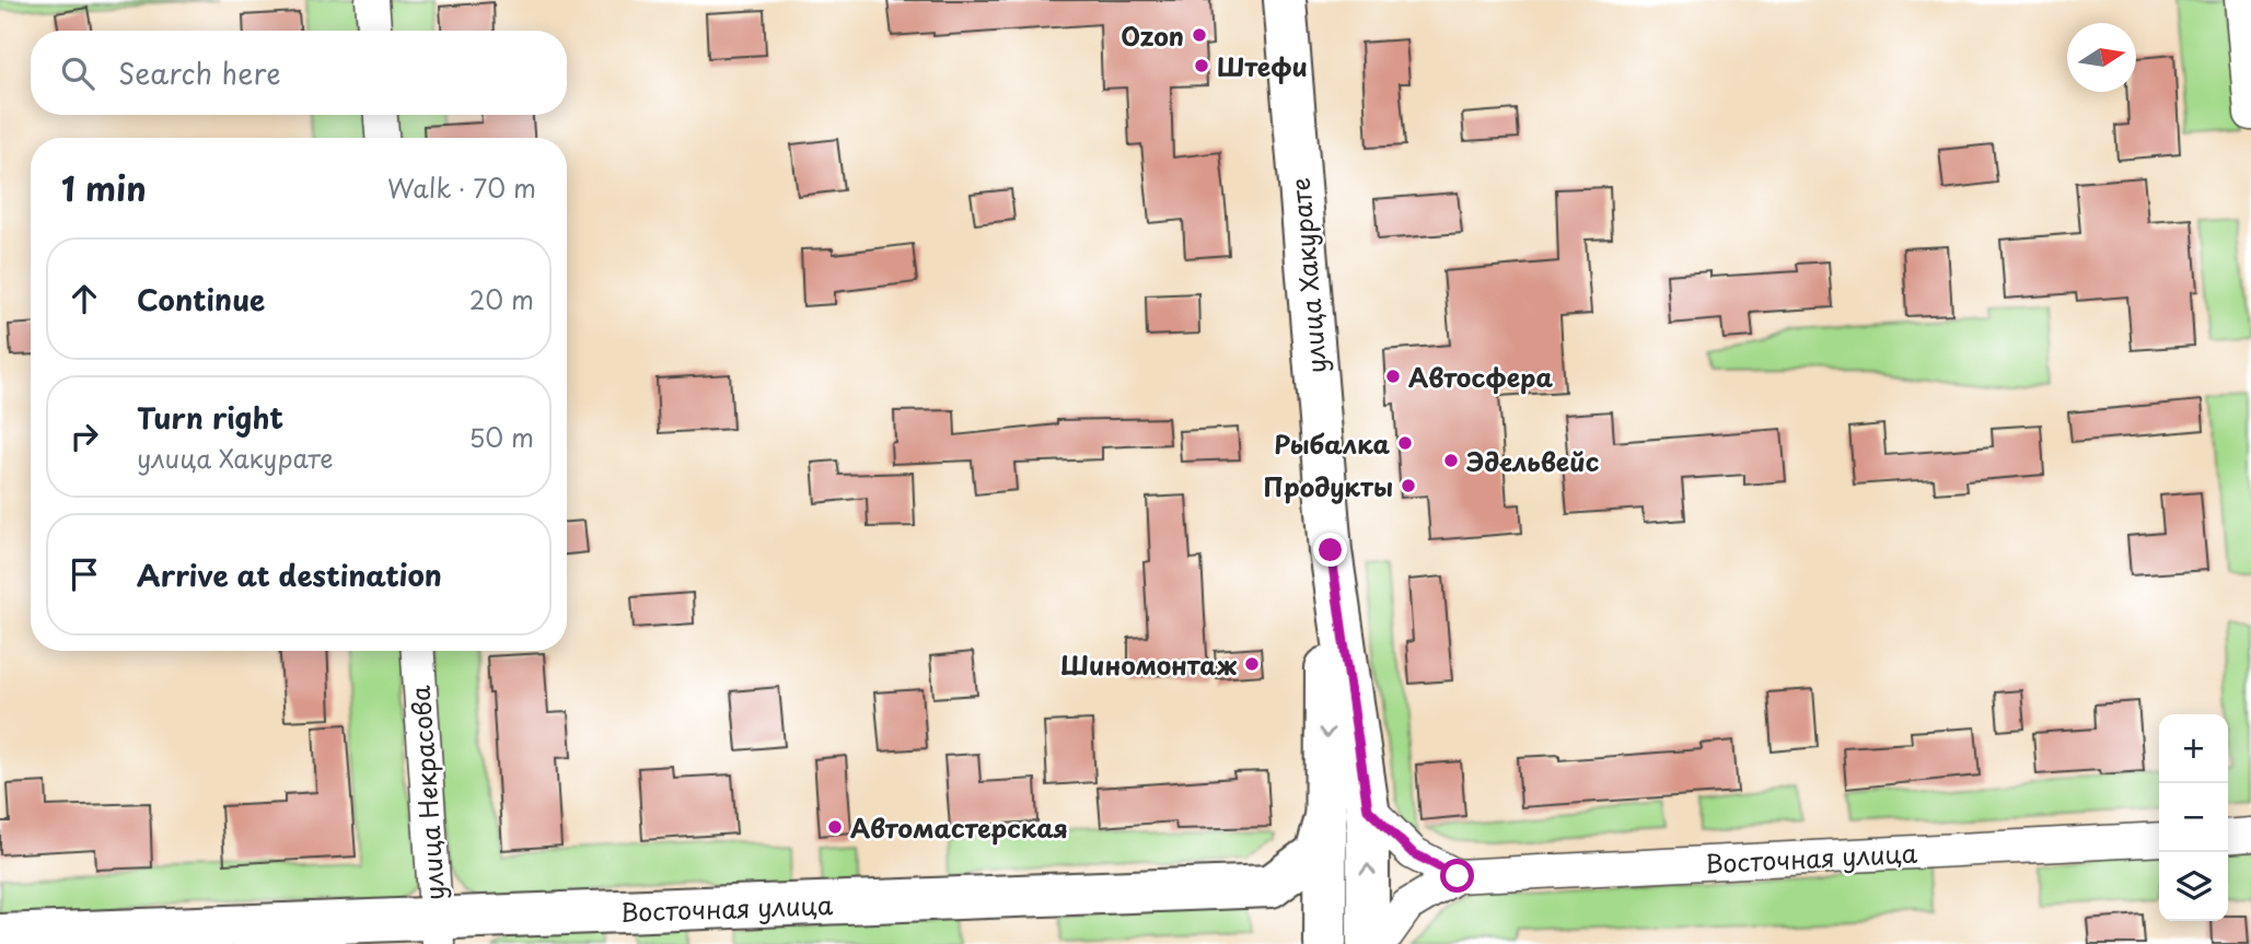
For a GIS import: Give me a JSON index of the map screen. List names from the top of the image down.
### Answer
{
  "streets": {
    "street": ["улица Хакурате", "улица Некрасова", "Восточная улица"]
  },
  "crossings": [
    ["улица Некрасова", "Восточная улица"]
  ],
  "places": [
    "Ozon",
    "Штефи",
    "Автосфера",
    "Рыбалка",
    "Эдельвейс",
    "Продукты",
    "Шиномонтаж",
    "Автомастерская"
  ],
  "north": "right",
  "page": {
    "search": "Search here",
    "heading": ["1 min", "Walk · 70 m"],
    "list": [
      ["Continue", "20 m"],
      ["Turn right", "улица Хакурате", "50 m"],
      "Arrive at destination"
    ],
    "map_buttons": ["+", "−"]
  }
}
